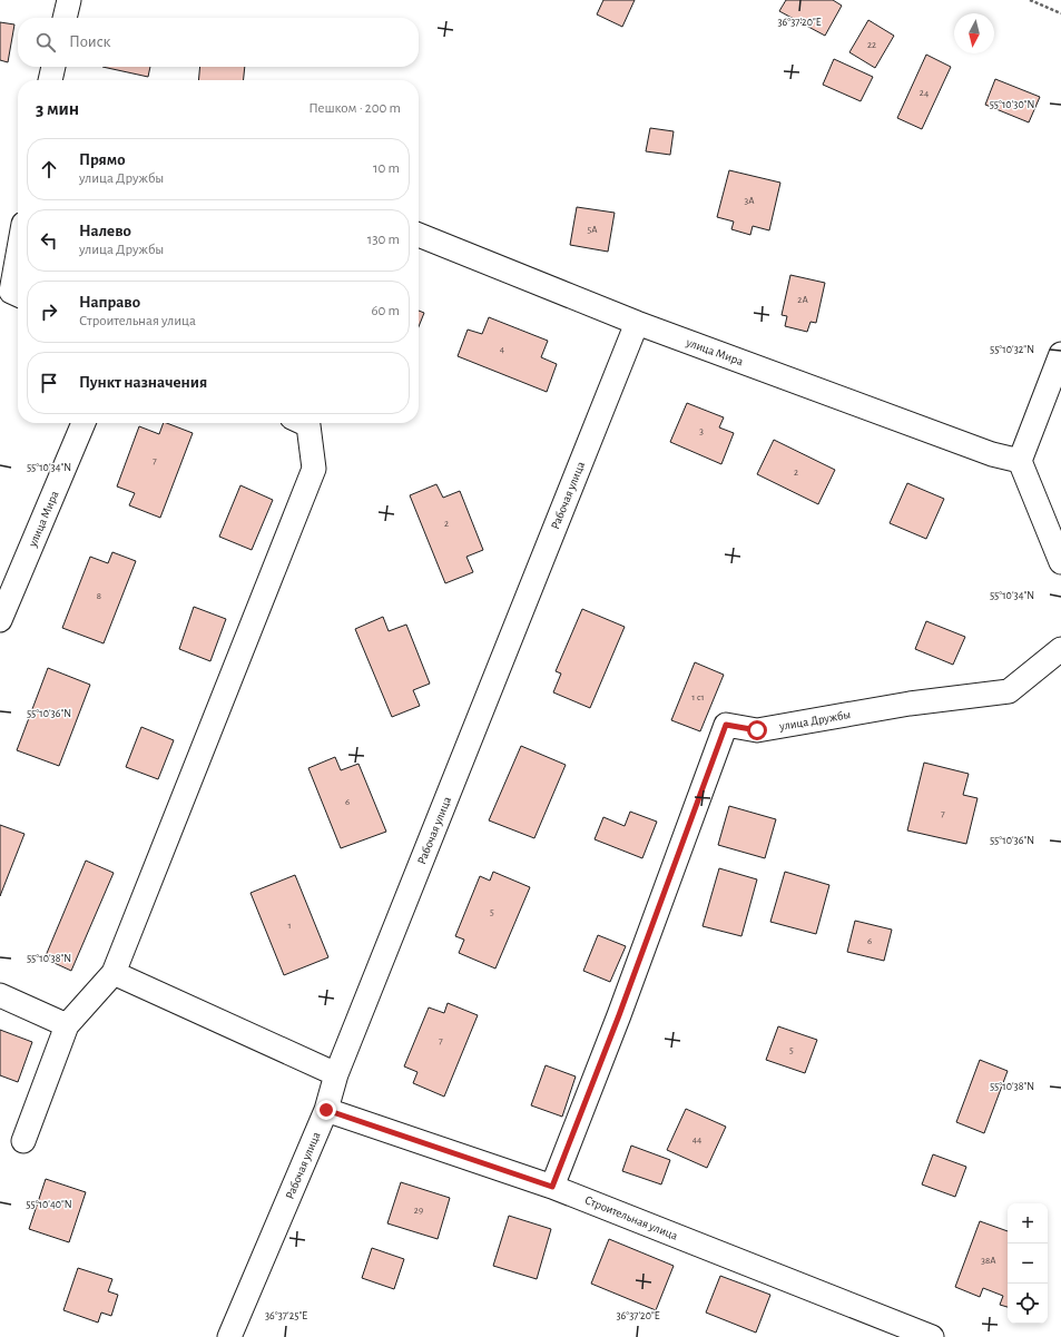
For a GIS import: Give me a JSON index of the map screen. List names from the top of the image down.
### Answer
{
  "streets": {
    "street": [
      "улица Мира",
      "Рабочая улица",
      "улица Дружбы",
      "Строительная улица"
    ]
  },
  "crossings": [
    ["улица Мира", "Рабочая улица"],
    ["Рабочая улица", "Строительная улица"],
    ["улица Дружбы", "Строительная улица"]
  ],
  "house_numbers": [
    "22",
    "24",
    "3А",
    "5А",
    "2А",
    "4",
    "3",
    "7",
    "2",
    "2",
    "8",
    "1 с1",
    "6",
    "7",
    "5",
    "1",
    "6",
    "7",
    "5",
    "44",
    "29",
    "38А"
  ],
  "north": "bottom",
  "page": {
    "search": "Поиск",
    "heading": ["3 мин", "Пешком · 200 m"],
    "list": [
      ["Прямо", "улица Дружбы", "10 m"],
      ["Налево", "улица Дружбы", "130 m"],
      ["Направо", "Строительная улица", "60 m"],
      "Пункт назначения"
    ],
    "map_buttons": ["+", "−"]
  },
  "coordinates": [
    "36°37'20\"E",
    "55°10'30\"N",
    "55°10'32\"N",
    "55°10'34\"N",
    "55°10'36\"N",
    "55°10'38\"N",
    "55°10'40\"N",
    "36°37'25\"E"
  ]
}
